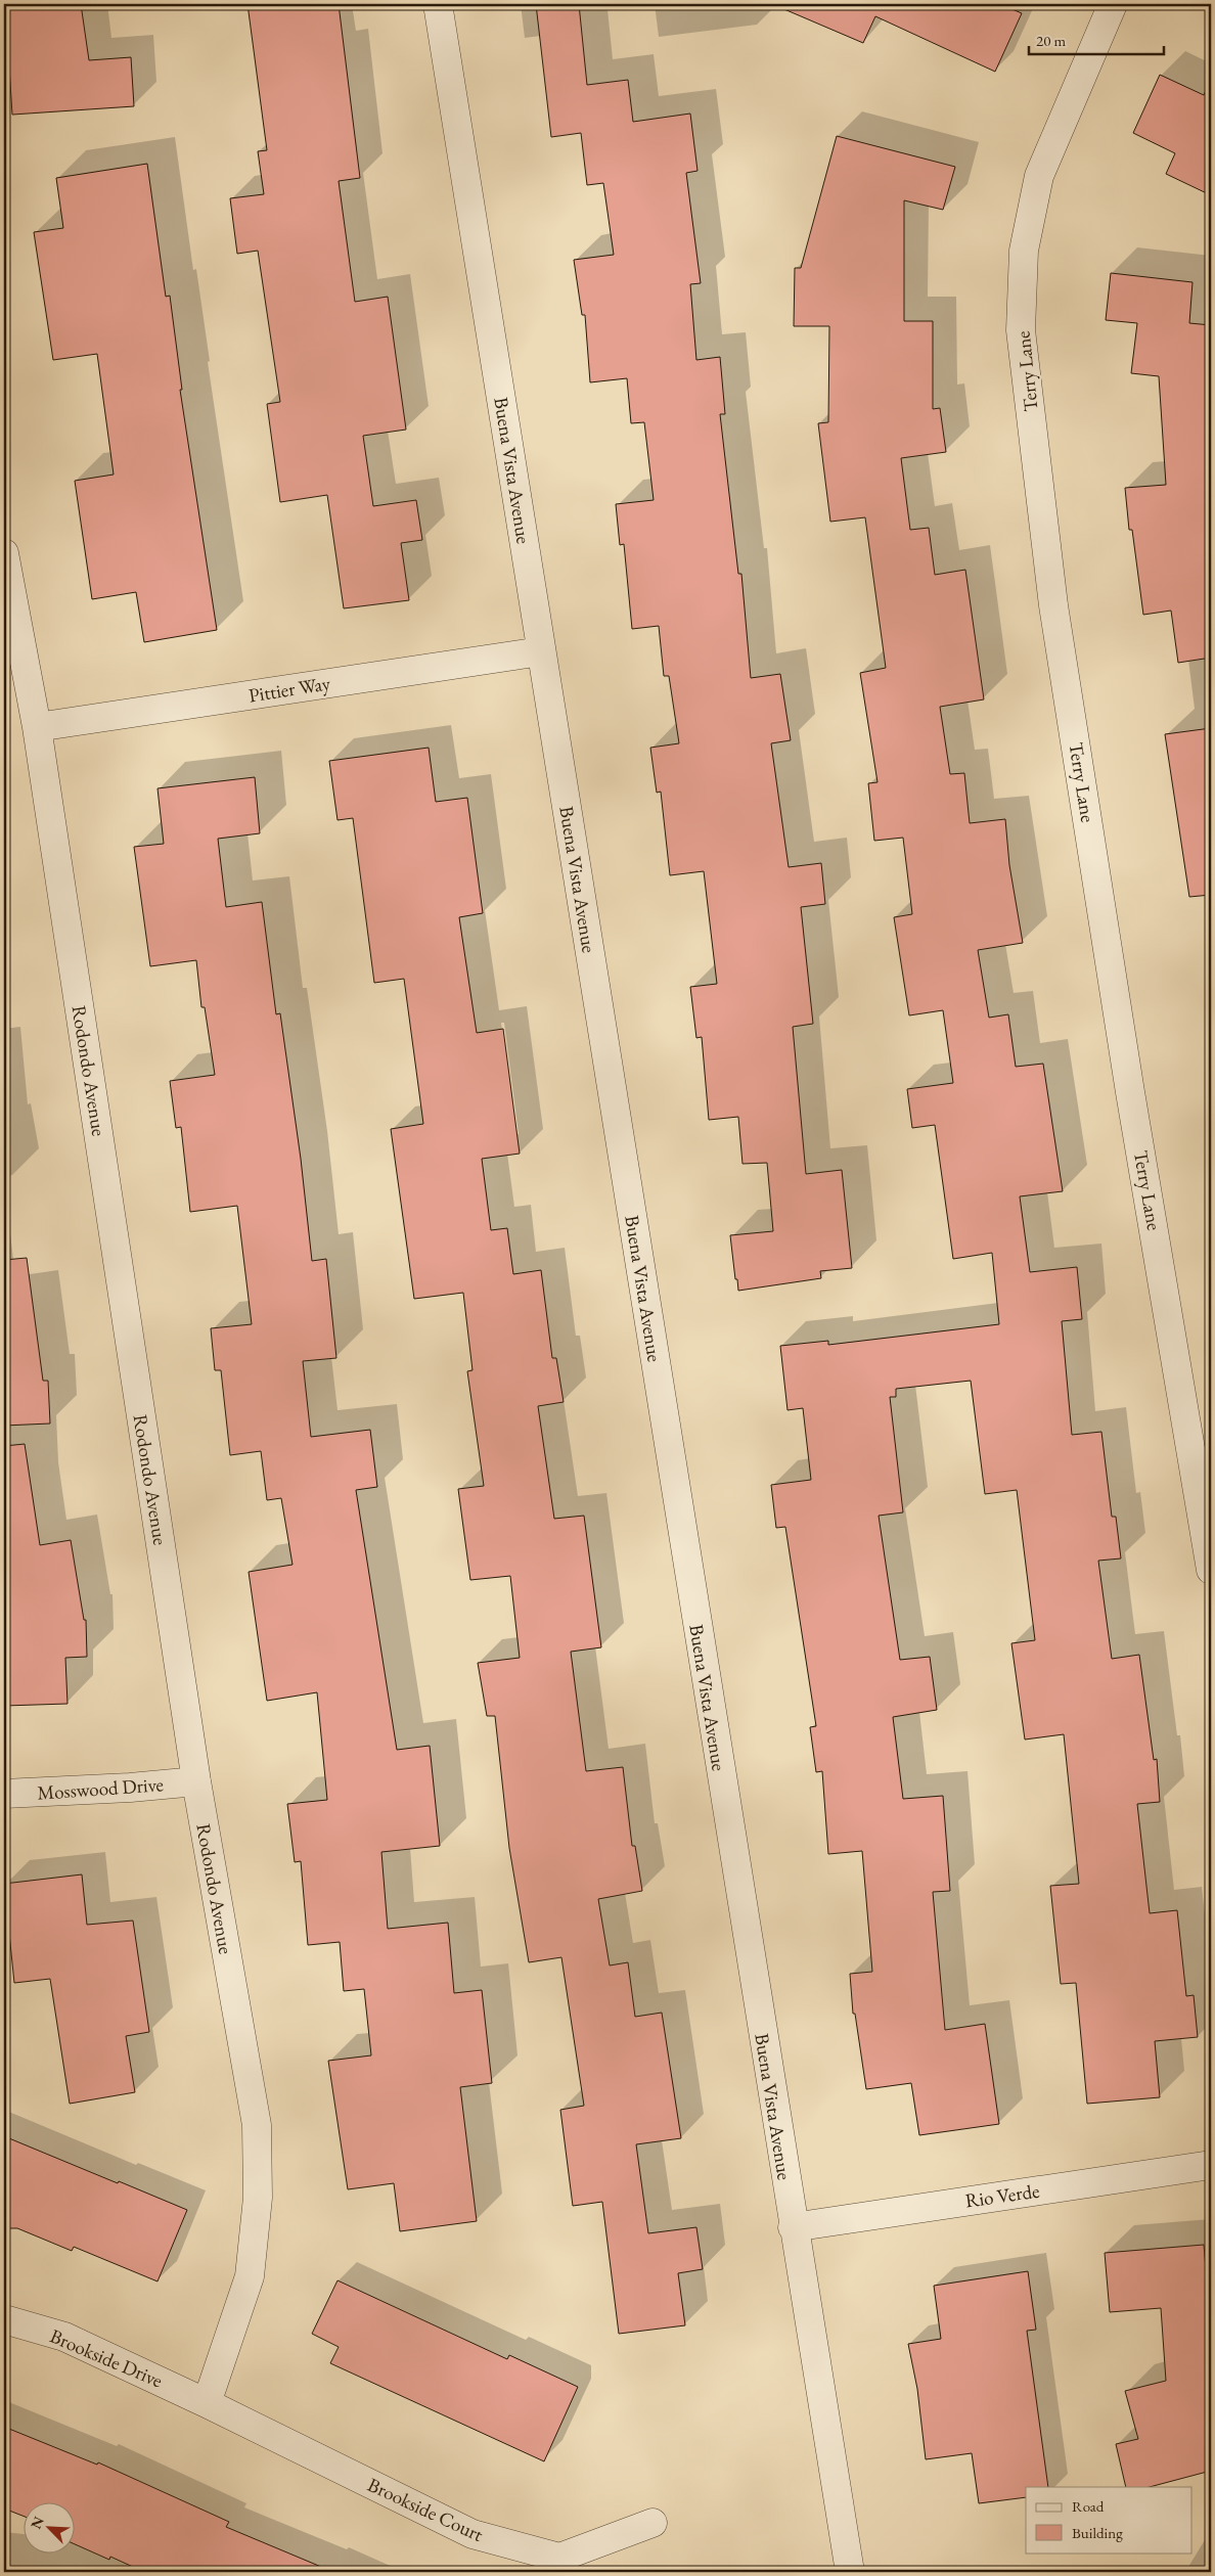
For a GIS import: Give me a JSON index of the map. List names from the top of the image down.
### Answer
{
  "streets": {
    "street": [
      "Terry Lane",
      "Buena Vista Avenue",
      "Pittier Way",
      "Rodondo Avenue",
      "Mosswood Drive",
      "Rio Verde",
      "Brookside Drive",
      "Brookside Court"
    ]
  },
  "crossings": [
    ["Buena Vista Avenue", "Pittier Way"],
    ["Buena Vista Avenue", "Rio Verde"],
    ["Pittier Way", "Rodondo Avenue"],
    ["Rodondo Avenue", "Mosswood Drive"],
    ["Rodondo Avenue", "Brookside Drive"],
    ["Rodondo Avenue", "Brookside Court"],
    ["Brookside Drive", "Brookside Court"]
  ],
  "legend": ["Road", "Building"],
  "scale_bar": "20 m",
  "north": "top left"
}
